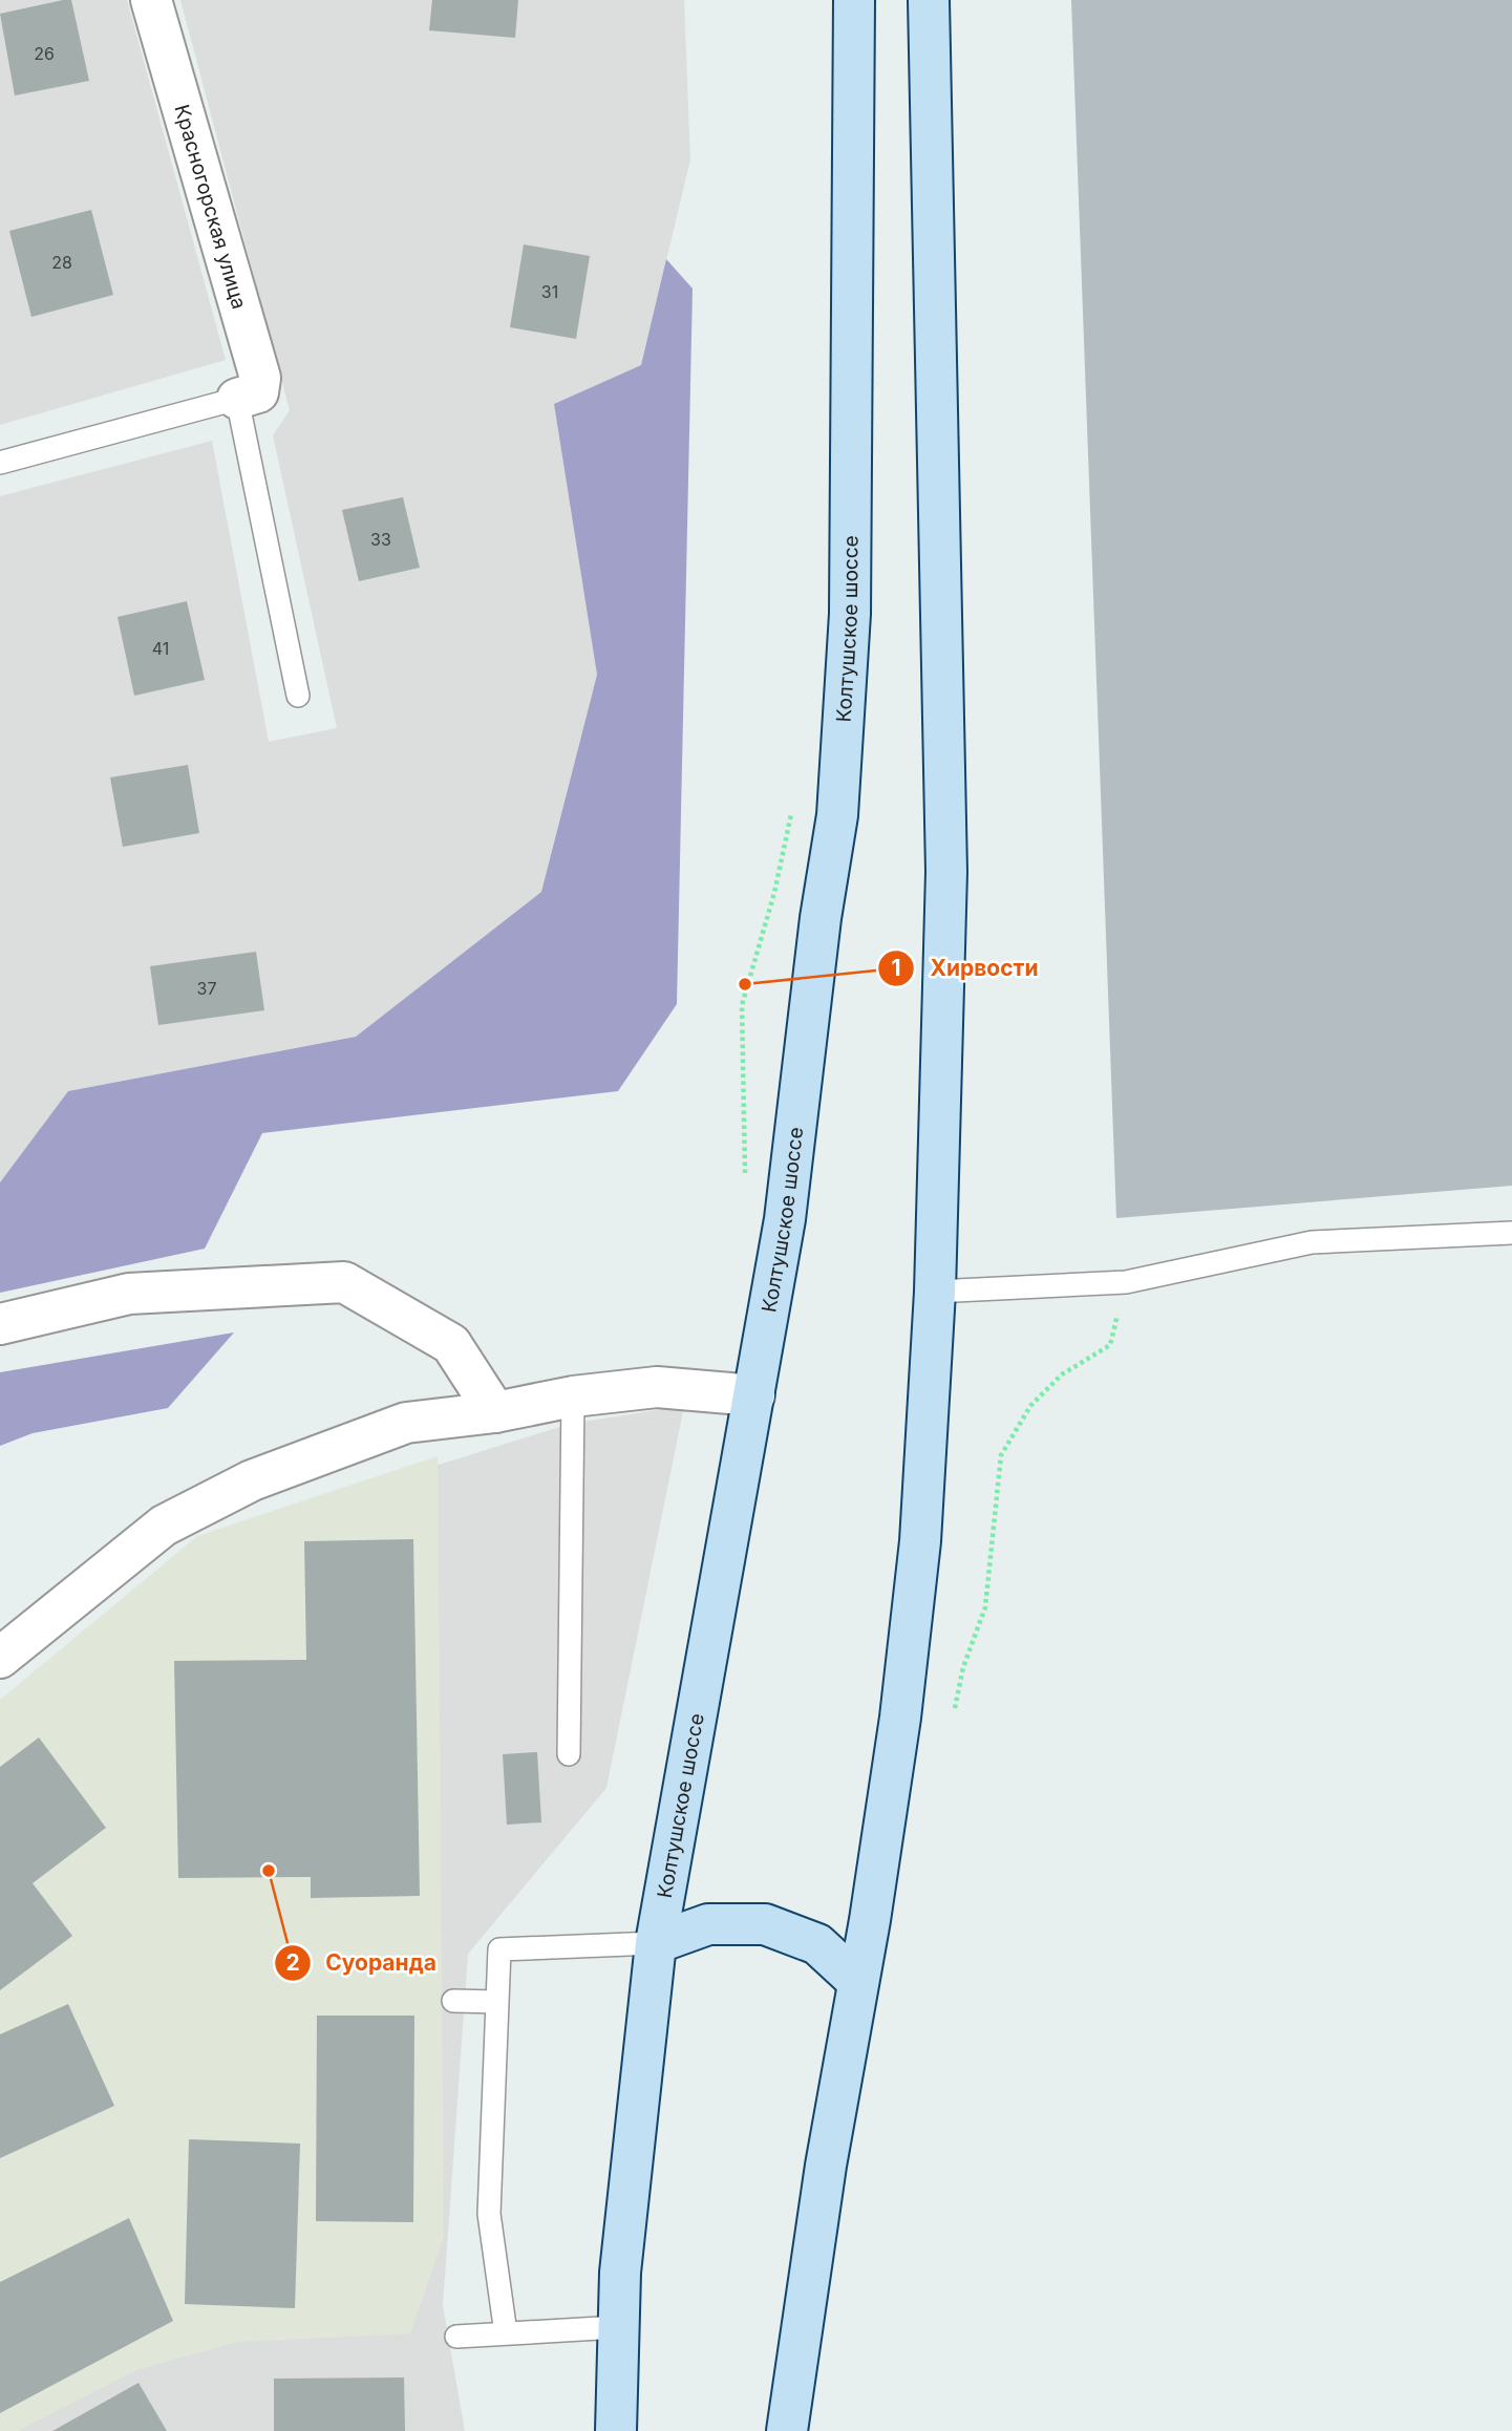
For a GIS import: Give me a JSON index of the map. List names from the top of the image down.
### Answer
{
  "streets": {
    "main road": ["Колтушское шоссе"],
    "street": ["Красногорская улица"]
  },
  "places": ["Хирвости", "Суоранда"],
  "house_numbers": [
    "26",
    "28",
    "31",
    "33",
    "41",
    "37"
  ]
}
